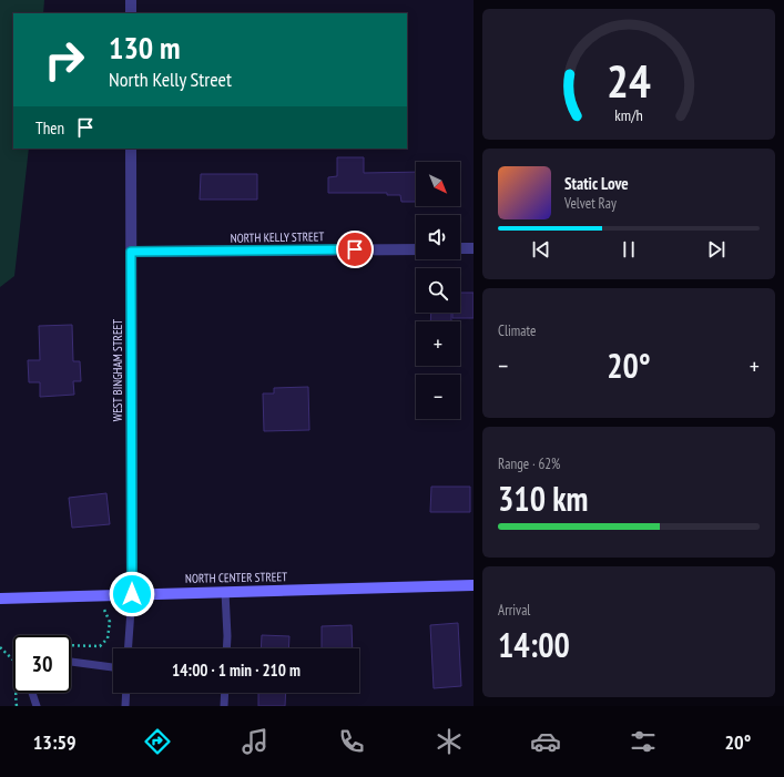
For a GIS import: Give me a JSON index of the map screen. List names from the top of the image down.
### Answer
{
  "streets": {
    "main road": ["NORTH CENTER STREET"],
    "street": ["NORTH KELLY STREET", "WEST BINGHAM STREET"]
  },
  "crossings": [
    ["NORTH KELLY STREET", "WEST BINGHAM STREET"],
    ["WEST BINGHAM STREET", "NORTH CENTER STREET"]
  ],
  "north": "bottom right",
  "page": {
    "turn": ["130 m", "North Kelly Street"],
    "then": "Then",
    "map_buttons": ["+", "−"],
    "song": ["Static Love", "Velvet Ray"],
    "tile": [
      "Climate",
      ["Range · 62%", "310 km"],
      ["Arrival", "14:00"]
    ],
    "heat": ["−", "20°", "+"],
    "limit": "30",
    "trip": "14:00 · 1 min · 210 m",
    "tabs": ["13:59", "20°"],
    "gauge": ["24", "km/h"]
  }
}
